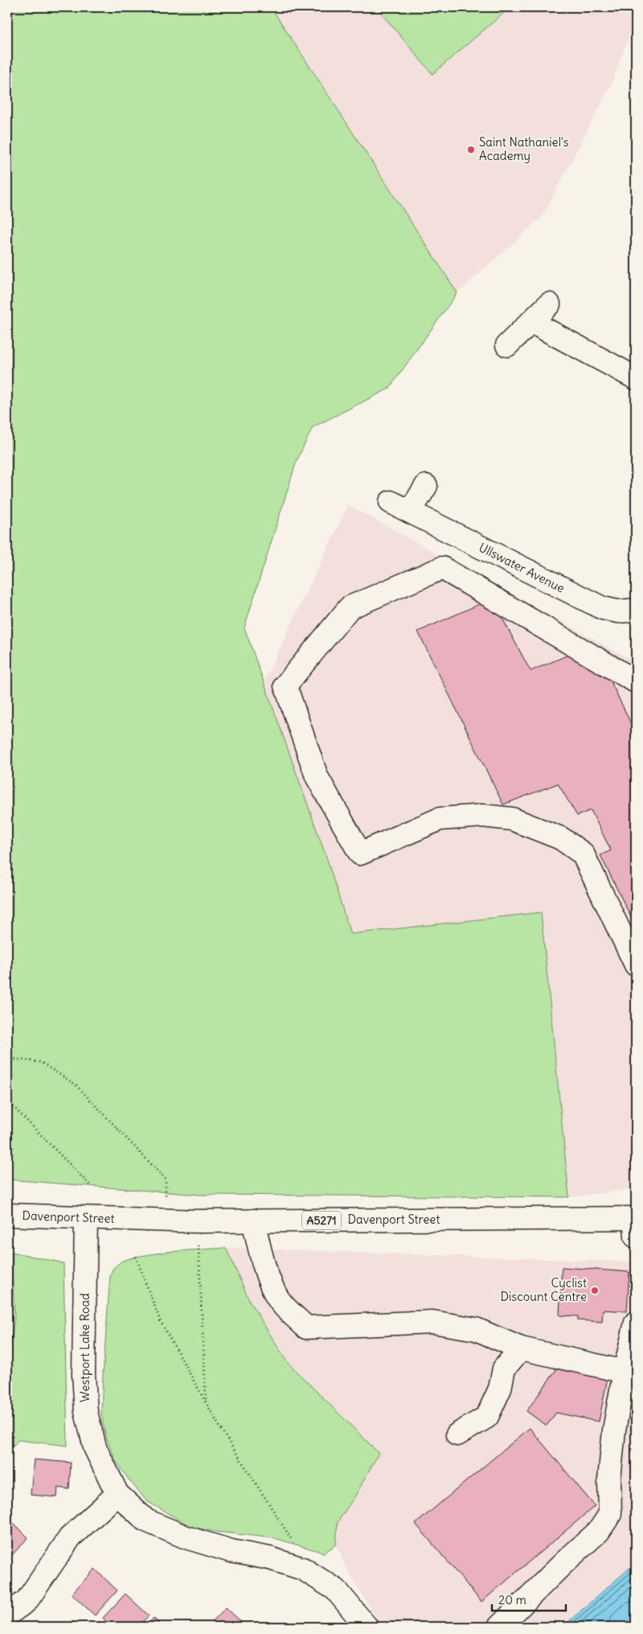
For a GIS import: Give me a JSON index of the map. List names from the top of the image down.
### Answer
{
  "streets": {
    "street": [
      "Ullswater Avenue",
      "Davenport Street",
      "A5271",
      "Westport Lake Road"
    ]
  },
  "crossings": [
    ["Davenport Street", "Westport Lake Road"]
  ],
  "places": ["Saint Nathaniel's Academy", "Cyclist Discount Centre"],
  "scale_bar": "20 m"
}
